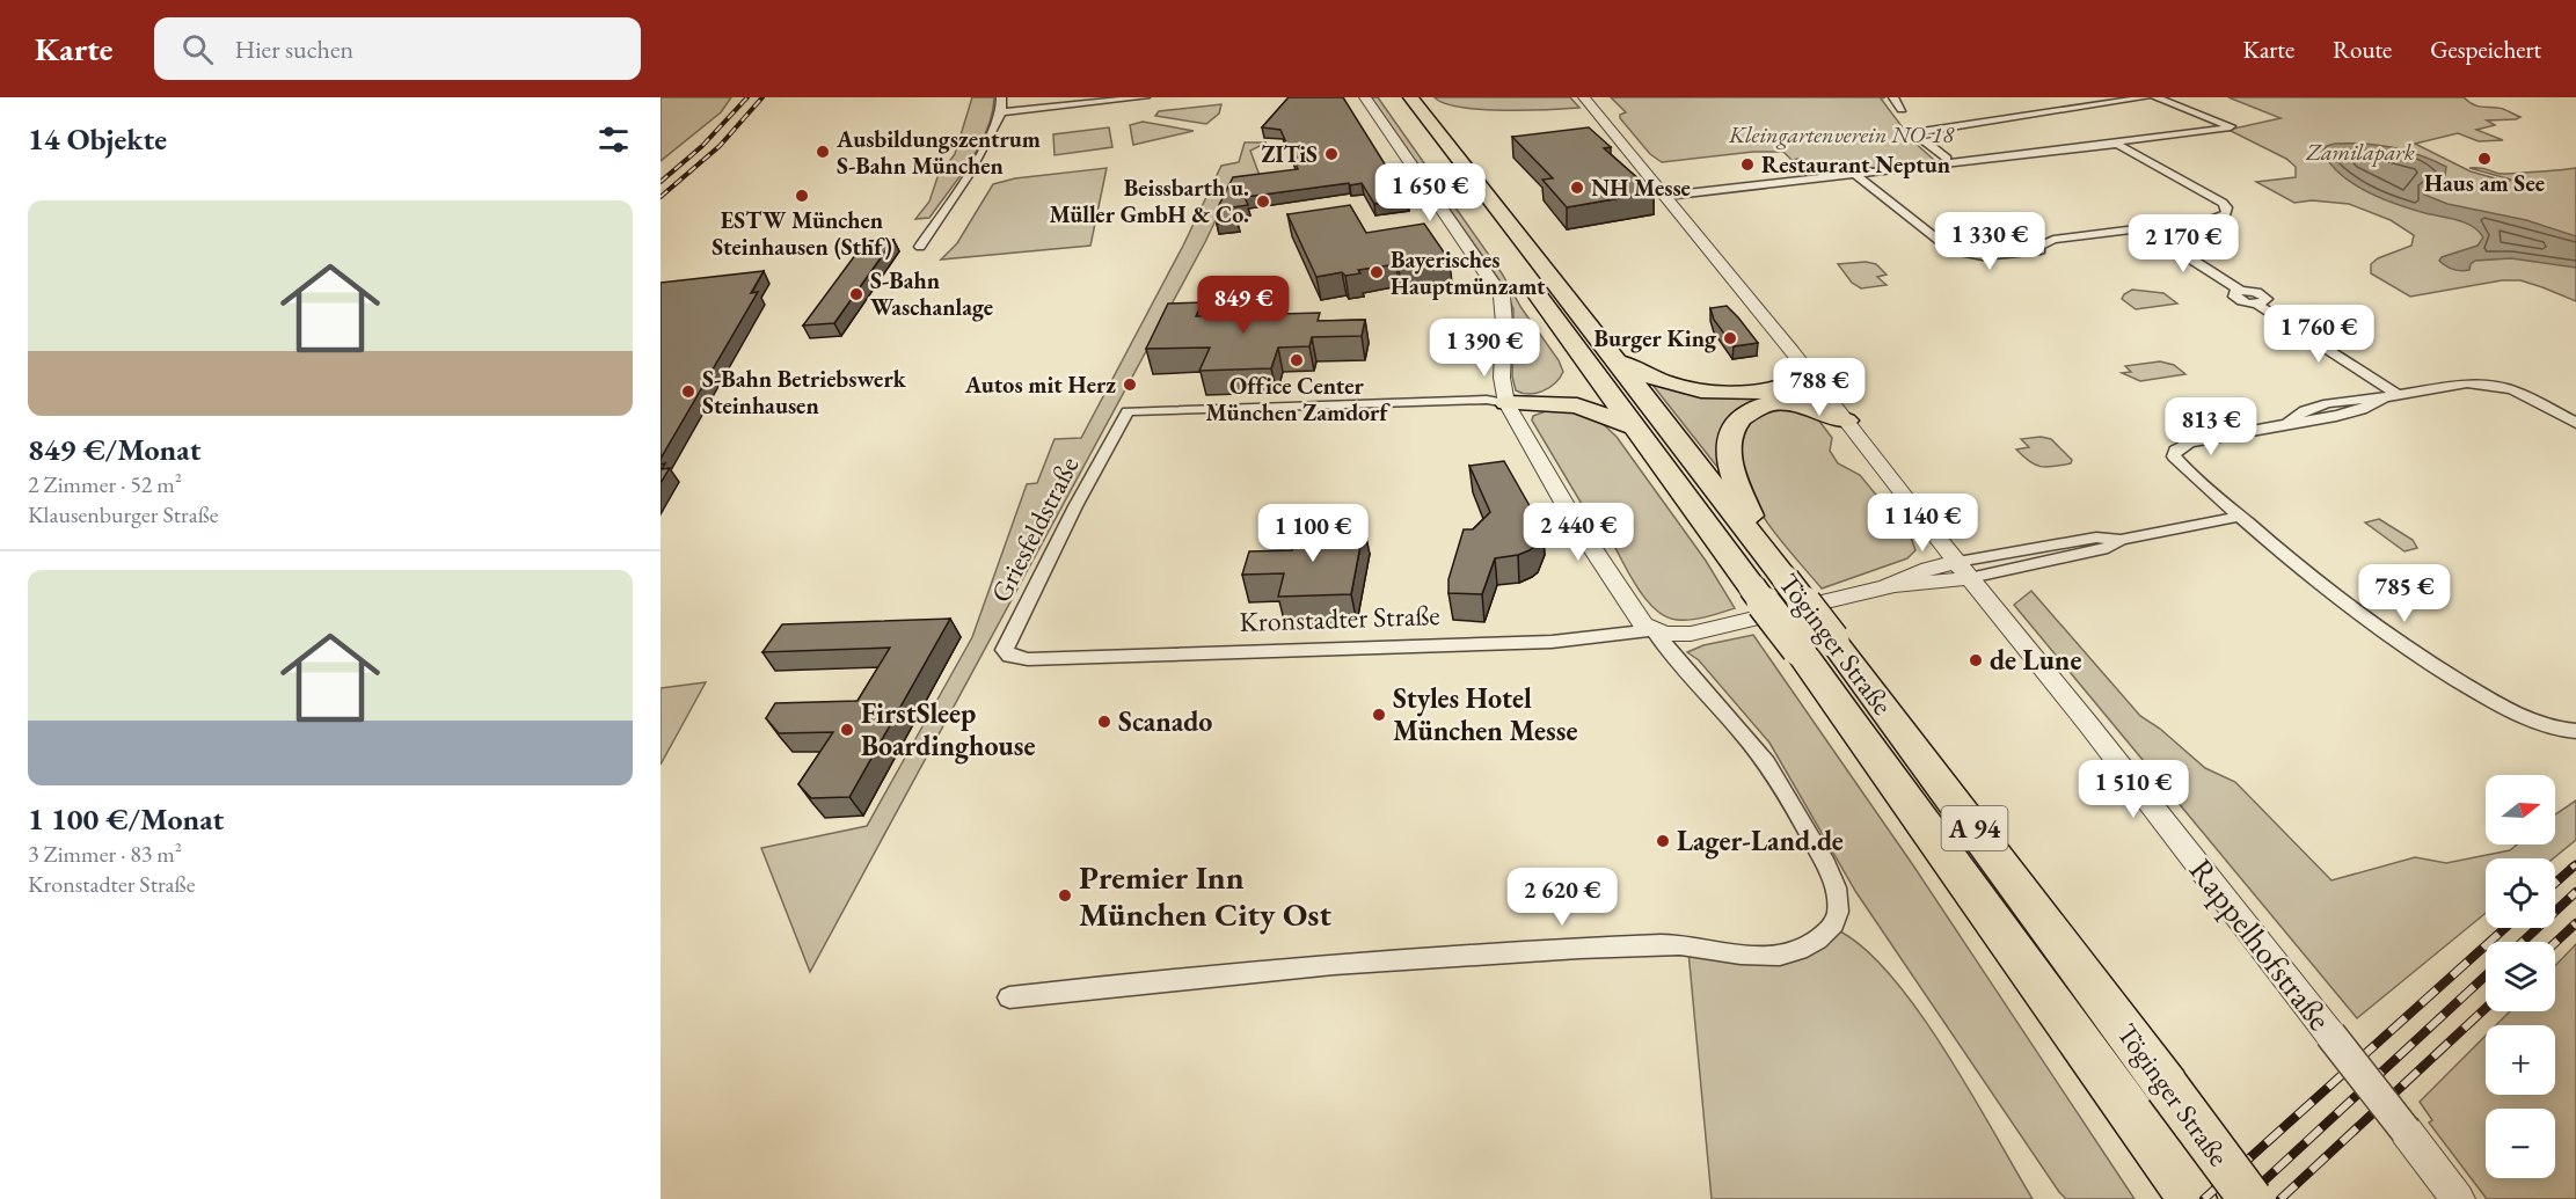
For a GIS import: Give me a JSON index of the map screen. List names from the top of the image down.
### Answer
{
  "streets": {
    "highway": ["Töginger Straße", "A 94"],
    "street": ["Griesfeldstraße", "Kronstadter Straße", "Rappelhofstraße"]
  },
  "crossings": [
    ["Griesfeldstraße", "Kronstadter Straße"],
    ["Kronstadter Straße", "Rappelhofstraße"]
  ],
  "parks": ["Kleingartenverein NO-18", "Zamilapark"],
  "places": [
    "Ausbildungszentrum S-Bahn München",
    "ZITiS",
    "Haus am See",
    "Restaurant Neptun",
    "NH Messe",
    "ESTW München Steinhausen (Sthf)",
    "Beissbarth u. Müller GmbH & Co.",
    "Bayerisches Hauptmünzamt",
    "S-Bahn Waschanlage",
    "Burger King",
    "Office Center München Zamdorf",
    "Autos mit Herz",
    "S-Bahn Betriebswerk Steinhausen",
    "de Lune",
    "Styles Hotel München Messe",
    "Scanado",
    "FirstSleep Boardinghouse",
    "Lager-Land.de",
    "Premier Inn München City Ost"
  ],
  "north": "right",
  "page": {
    "header": "Karte",
    "search": "Hier suchen",
    "nav": ["Karte", "Route", "Gespeichert"],
    "heading": "14 Objekte",
    "price": [
      "1 650 €",
      "1 330 €",
      "2 170 €",
      "849 €",
      "1 760 €",
      "1 390 €",
      "788 €",
      "813 €",
      "1 140 €",
      "2 440 €",
      "1 100 €",
      "785 €",
      "1 510 €",
      "2 620 €"
    ],
    "list": [
      {
        "name": "849 €/Monat",
        "note": "2 Zimmer · 52 m² · Klausenburger Straße"
      },
      {
        "name": "1 100 €/Monat",
        "note": "3 Zimmer · 83 m² · Kronstadter Straße"
      }
    ],
    "map_buttons": ["+", "−"]
  }
}
